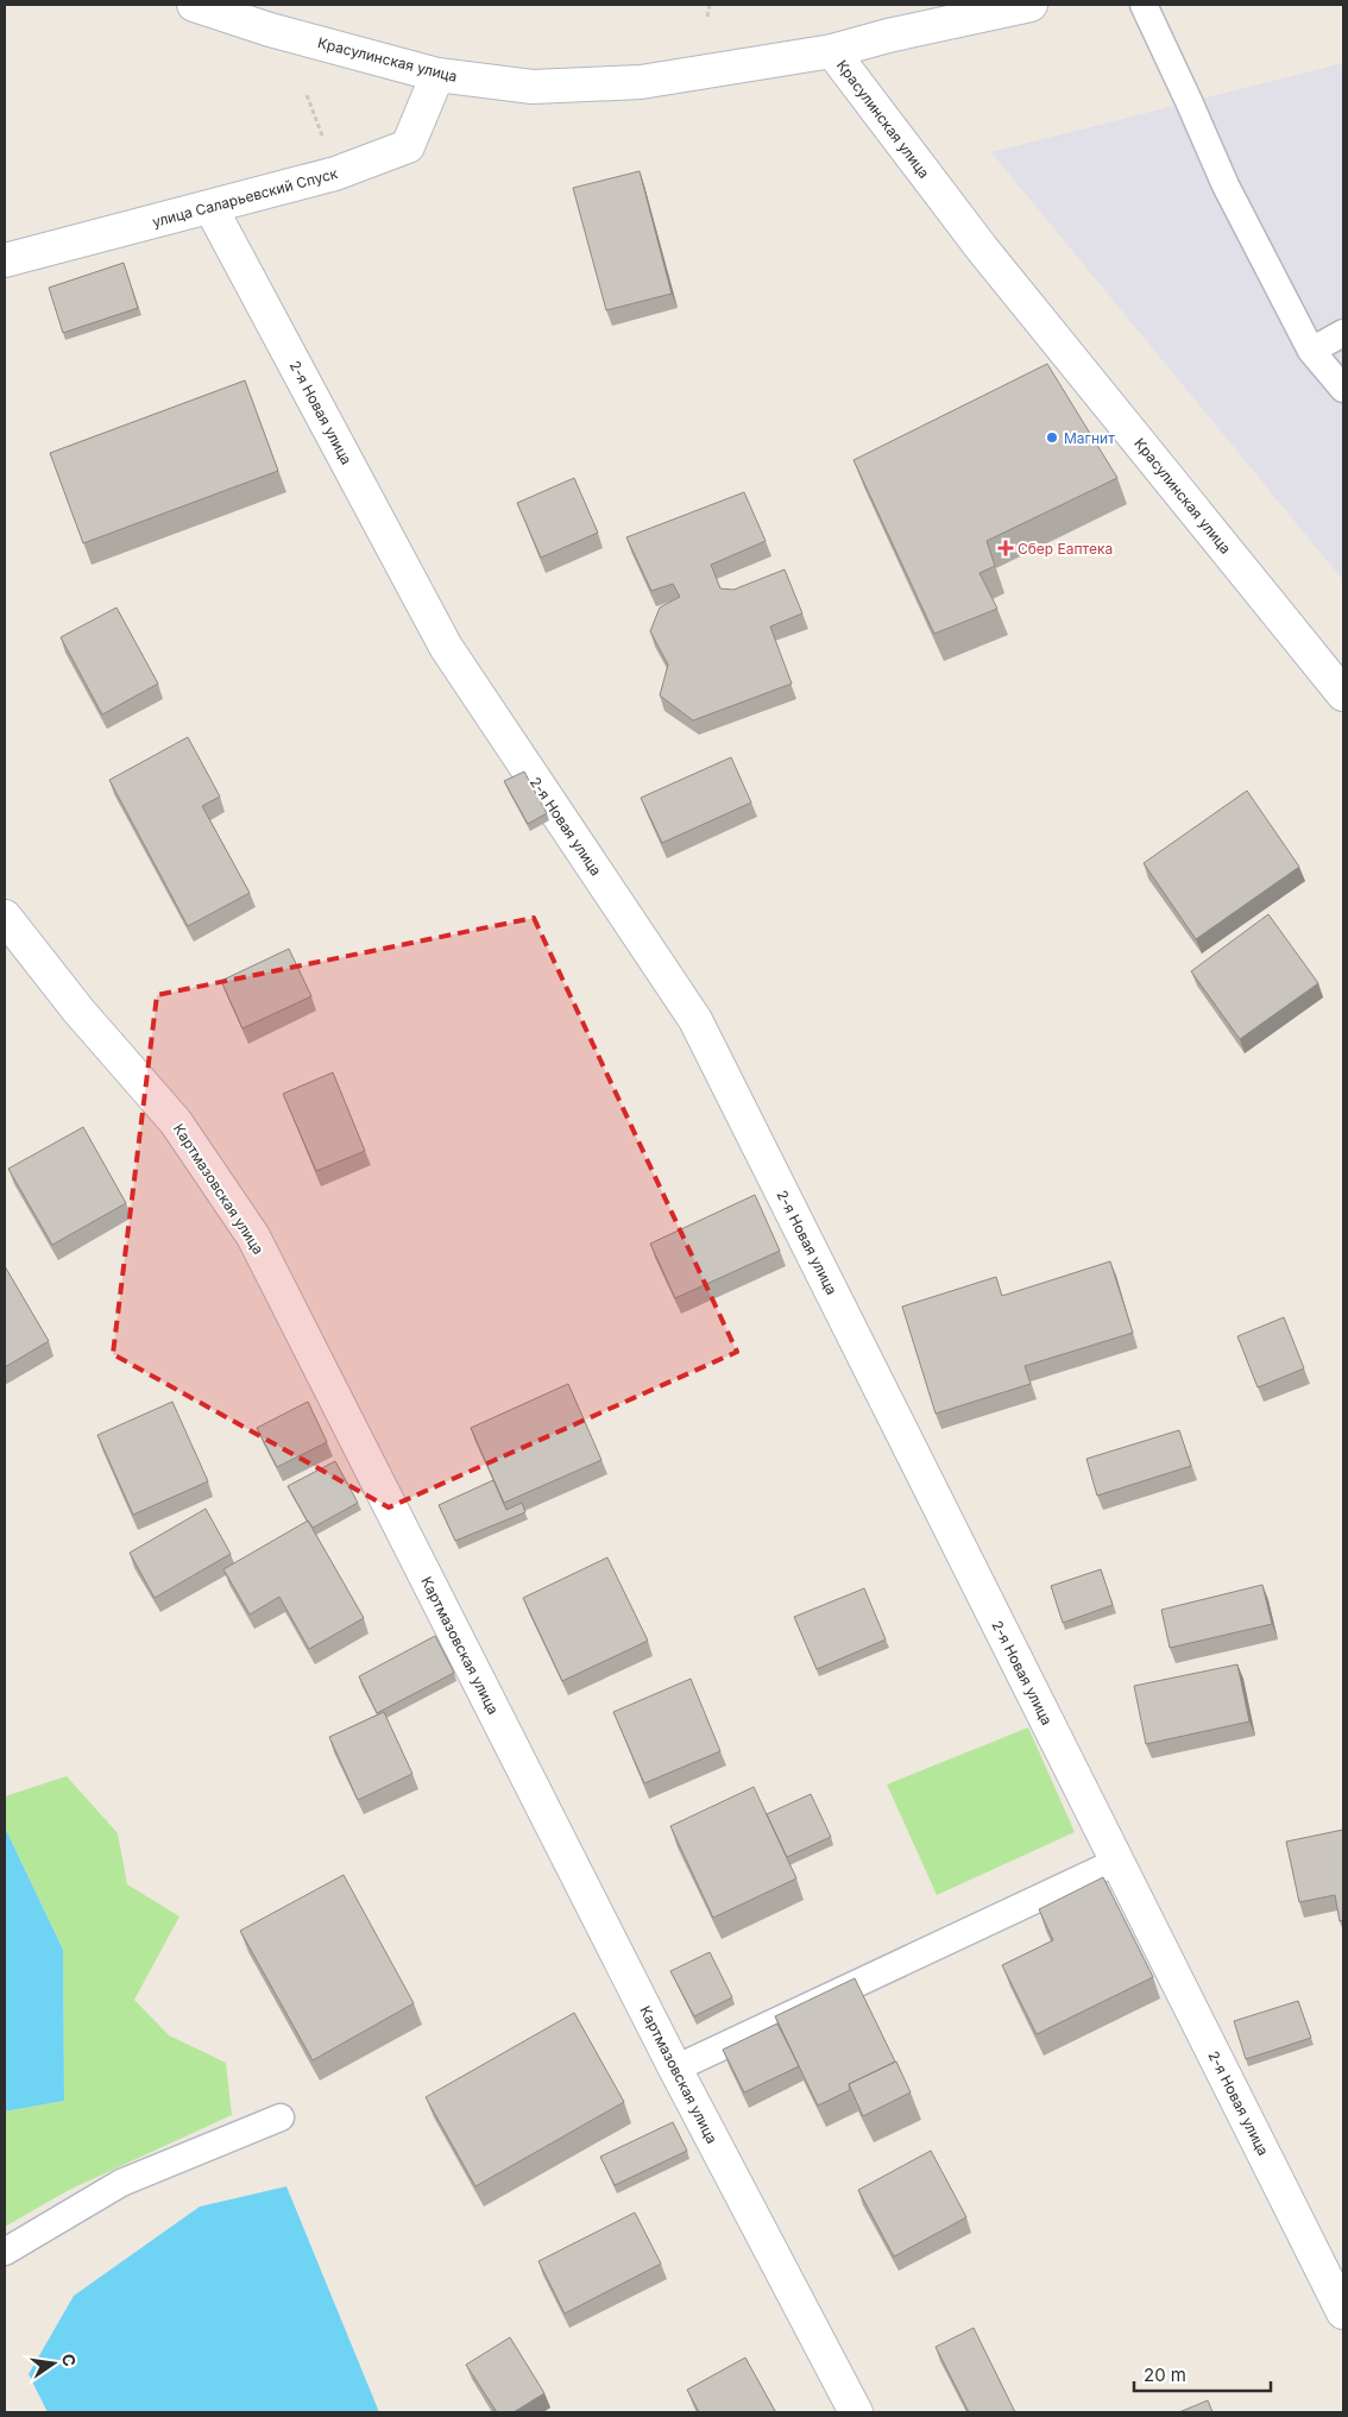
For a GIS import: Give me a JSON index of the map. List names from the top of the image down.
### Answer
{
  "streets": {
    "street": [
      "Красулинская улица",
      "улица Саларьевский Спуск",
      "2-я Новая улица",
      "Картмазовская улица"
    ]
  },
  "crossings": [
    ["Красулинская улица", "улица Саларьевский Спуск"],
    ["улица Саларьевский Спуск", "2-я Новая улица"]
  ],
  "places": {
    "other": ["Магнит"],
    "health": ["Сбер Еаптека"]
  },
  "scale_bar": "20 m",
  "north": "right"
}
